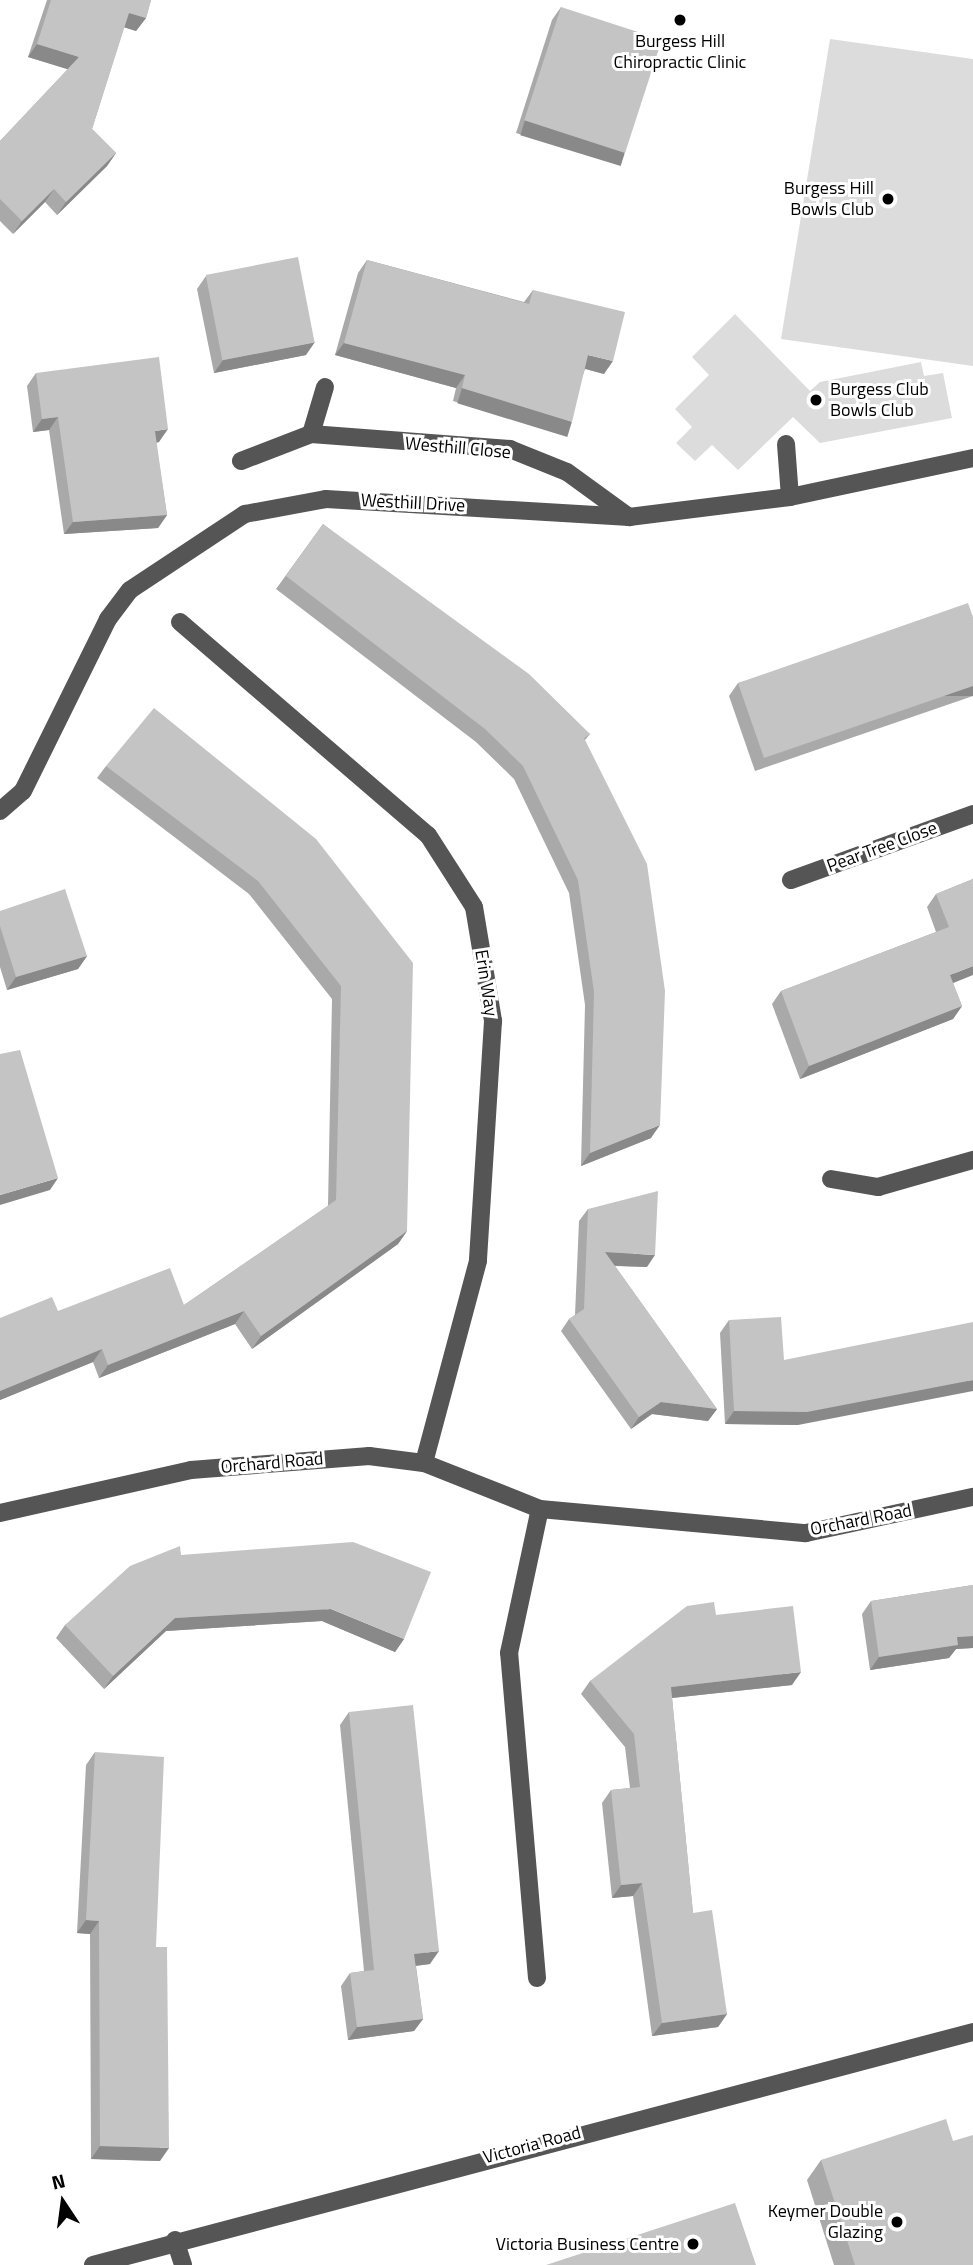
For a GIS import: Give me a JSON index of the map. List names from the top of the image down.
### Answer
{
  "streets": {
    "street": [
      "Westhill Close",
      "Westhill Drive",
      "Pear Tree Close",
      "Erin Way",
      "Orchard Road",
      "Victoria Road"
    ]
  },
  "crossings": [
    ["Westhill Close", "Westhill Drive"],
    ["Erin Way", "Orchard Road"]
  ],
  "places": [
    "Burgess Hill Chiropractic Clinic",
    "Burgess Hill Bowls Club",
    "Burgess Club Bowls Club",
    "Keymer Double Glazing",
    "Victoria Business Centre"
  ],
  "north": "top"
}
